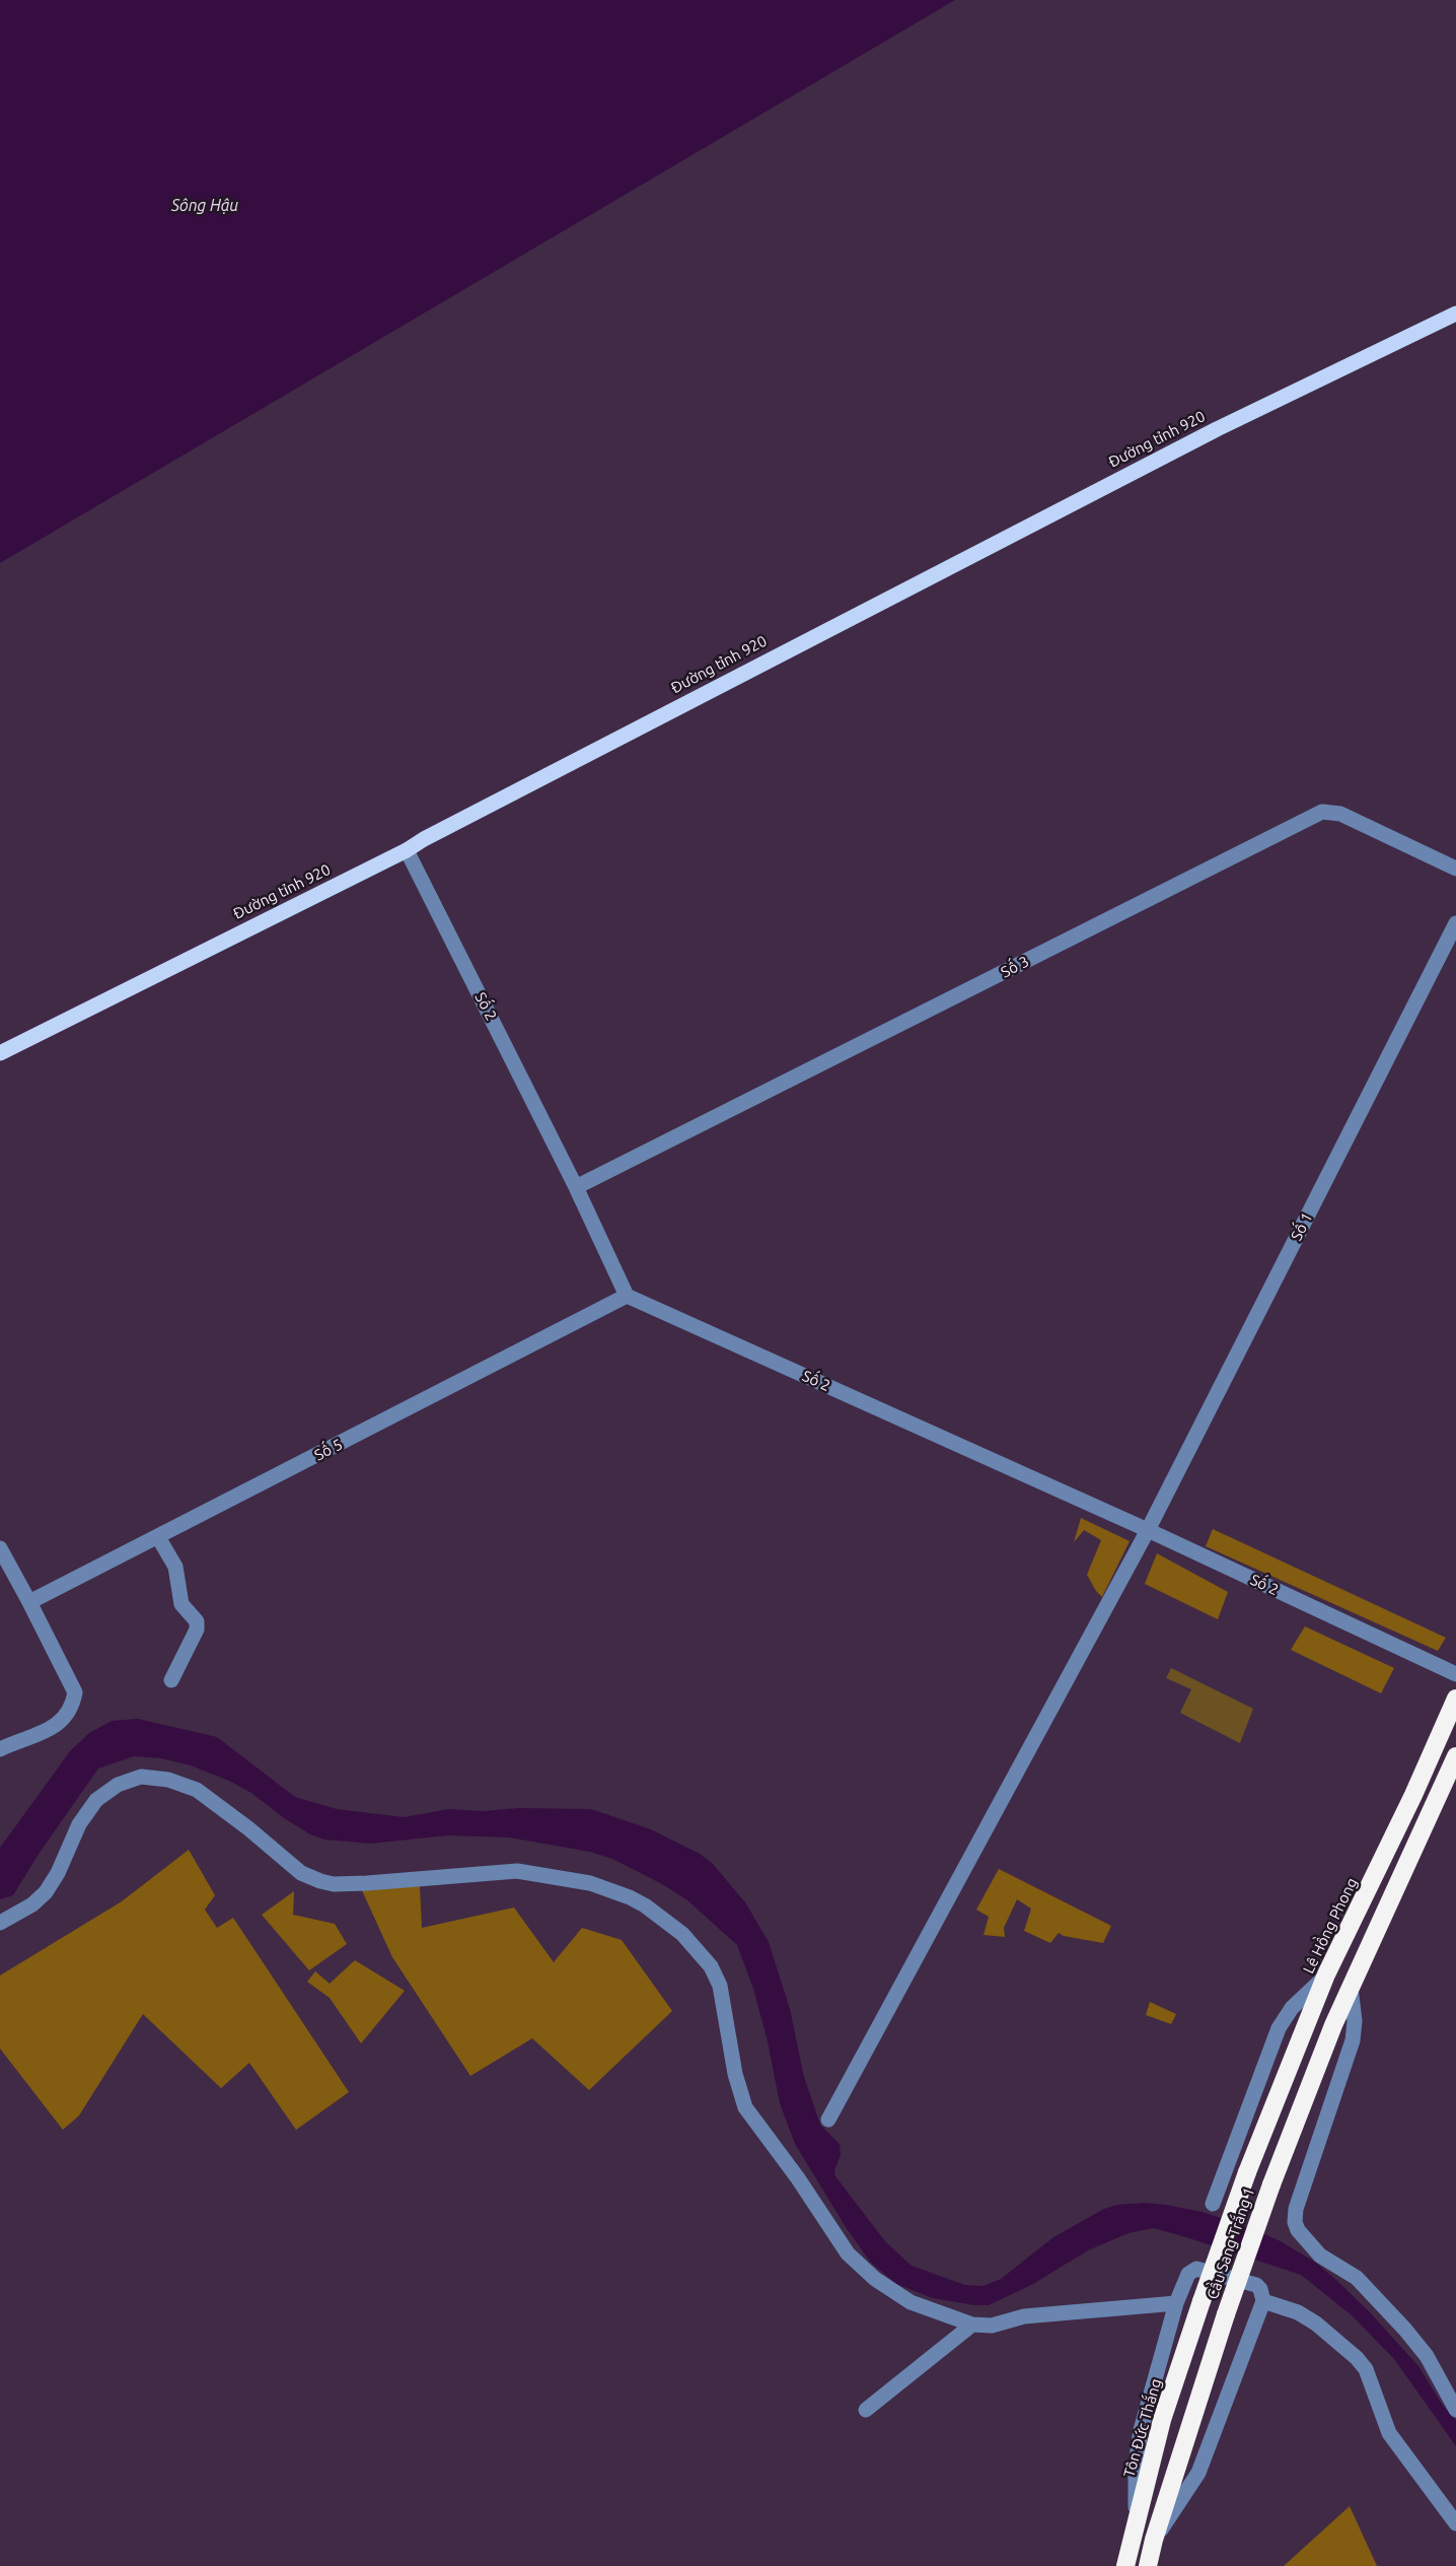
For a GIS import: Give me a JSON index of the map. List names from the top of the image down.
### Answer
{
  "streets": {
    "highway": ["Lê Hồng Phong", "Cầu Sang Trắng 1", "Tôn Đức Thắng"],
    "main road": ["Đường tỉnh 920"],
    "street": [
      "Số 3",
      "Số 2",
      "Số 1",
      "Số 5"
    ]
  },
  "crossings": [
    ["Đường tỉnh 920", "Số 2"],
    ["Số 3", "Số 2"],
    ["Số 2", "Số 1"],
    ["Số 2", "Số 5"],
    ["Lê Hồng Phong", "Cầu Sang Trắng 1"],
    ["Cầu Sang Trắng 1", "Tôn Đức Thắng"]
  ],
  "water": ["Sông Hậu"]
}
